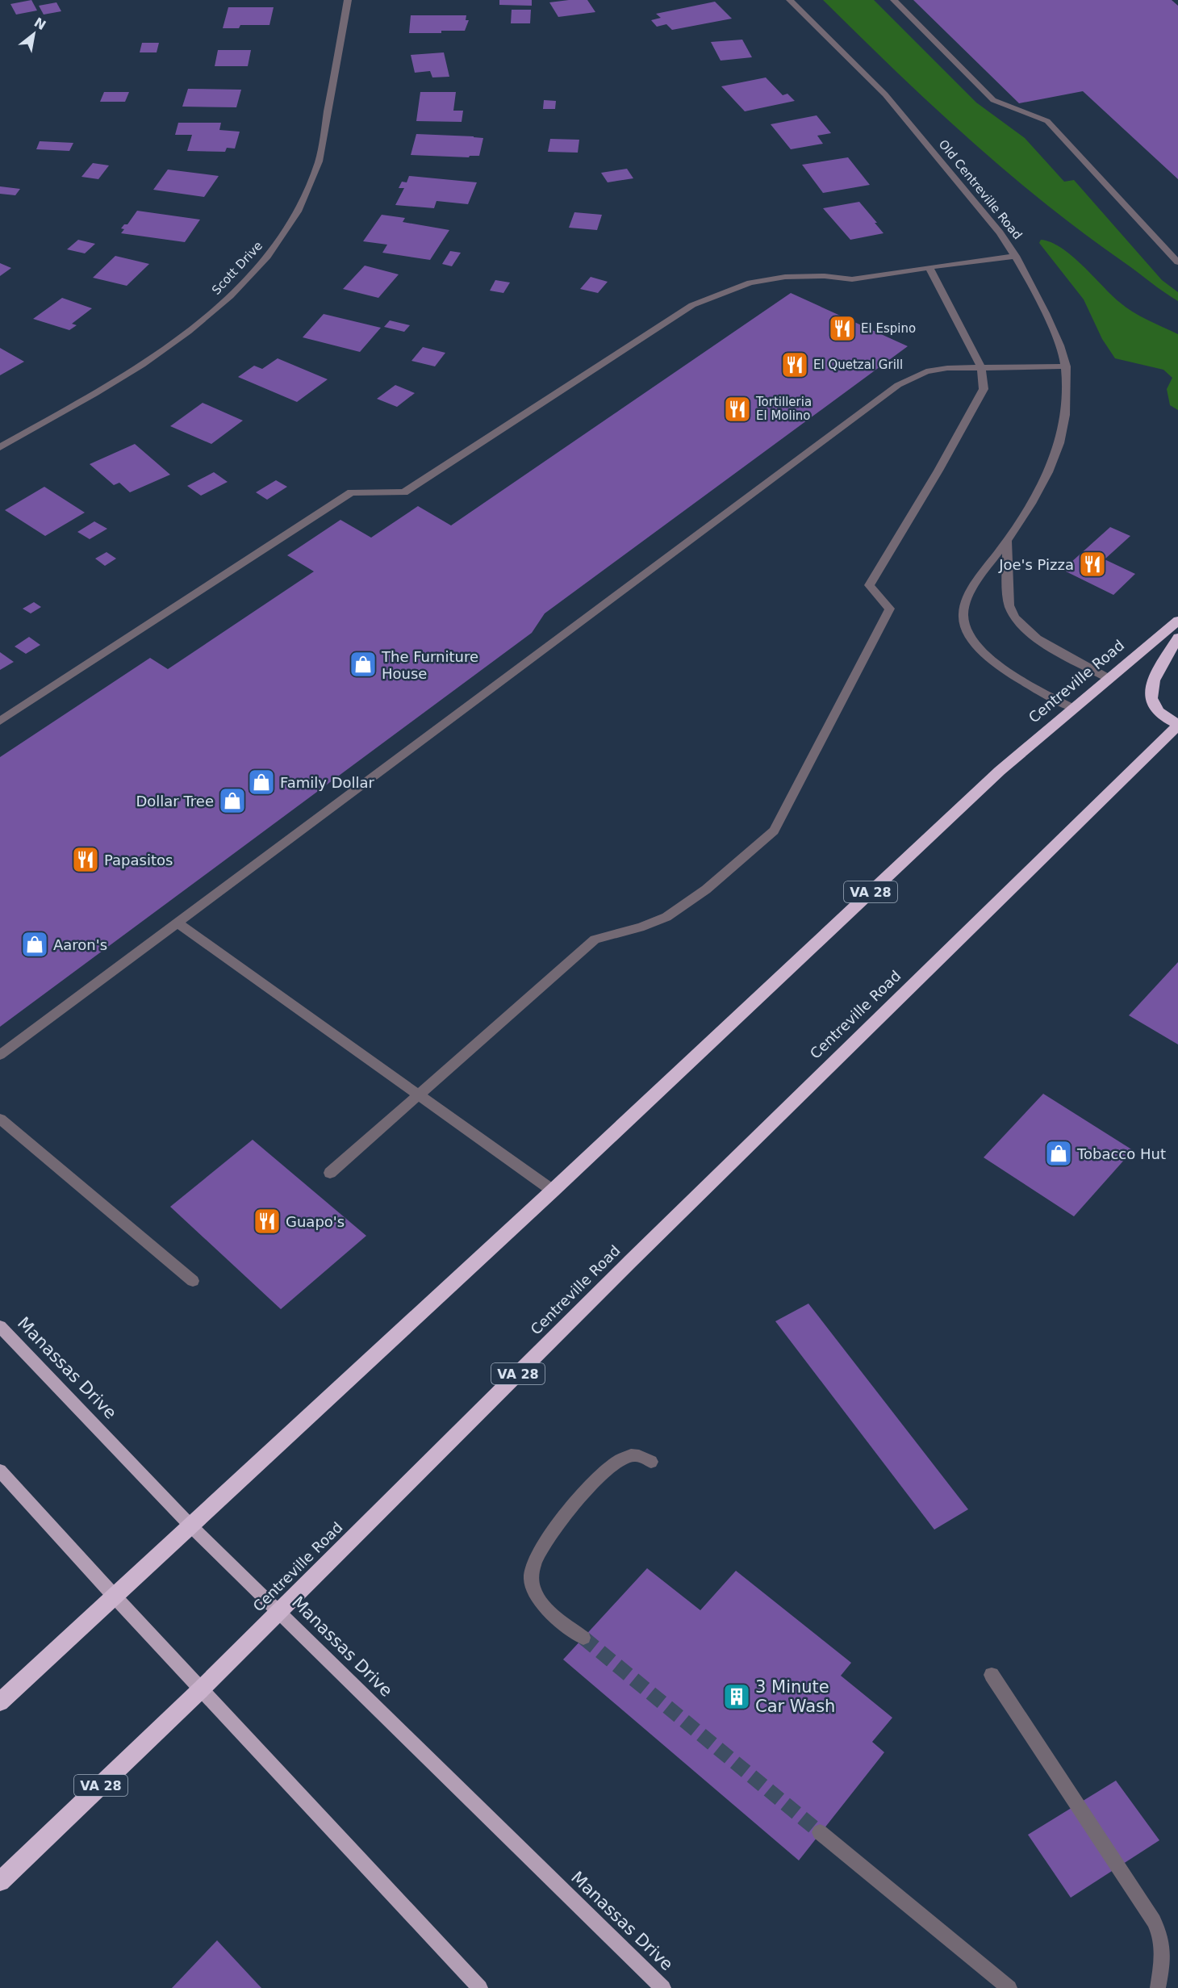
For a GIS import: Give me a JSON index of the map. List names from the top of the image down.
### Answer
{
  "streets": {
    "highway": ["Centreville Road", "VA 28"],
    "main road": ["Manassas Drive"],
    "street": ["Old Centreville Road", "Scott Drive"]
  },
  "crossings": [
    ["Old Centreville Road", "Centreville Road"],
    ["Centreville Road", "Manassas Drive"]
  ],
  "places": {
    "restaurant": [
      "El Espino",
      "El Quetzal Grill",
      "Tortilleria El Molino",
      "Joe's Pizza",
      "Papasitos",
      "Guapo's"
    ],
    "shop": [
      "The Furniture House",
      "Family Dollar",
      "Dollar Tree",
      "Aaron's",
      "Tobacco Hut"
    ],
    "building": ["3 Minute Car Wash"]
  },
  "north": "top right"
}
